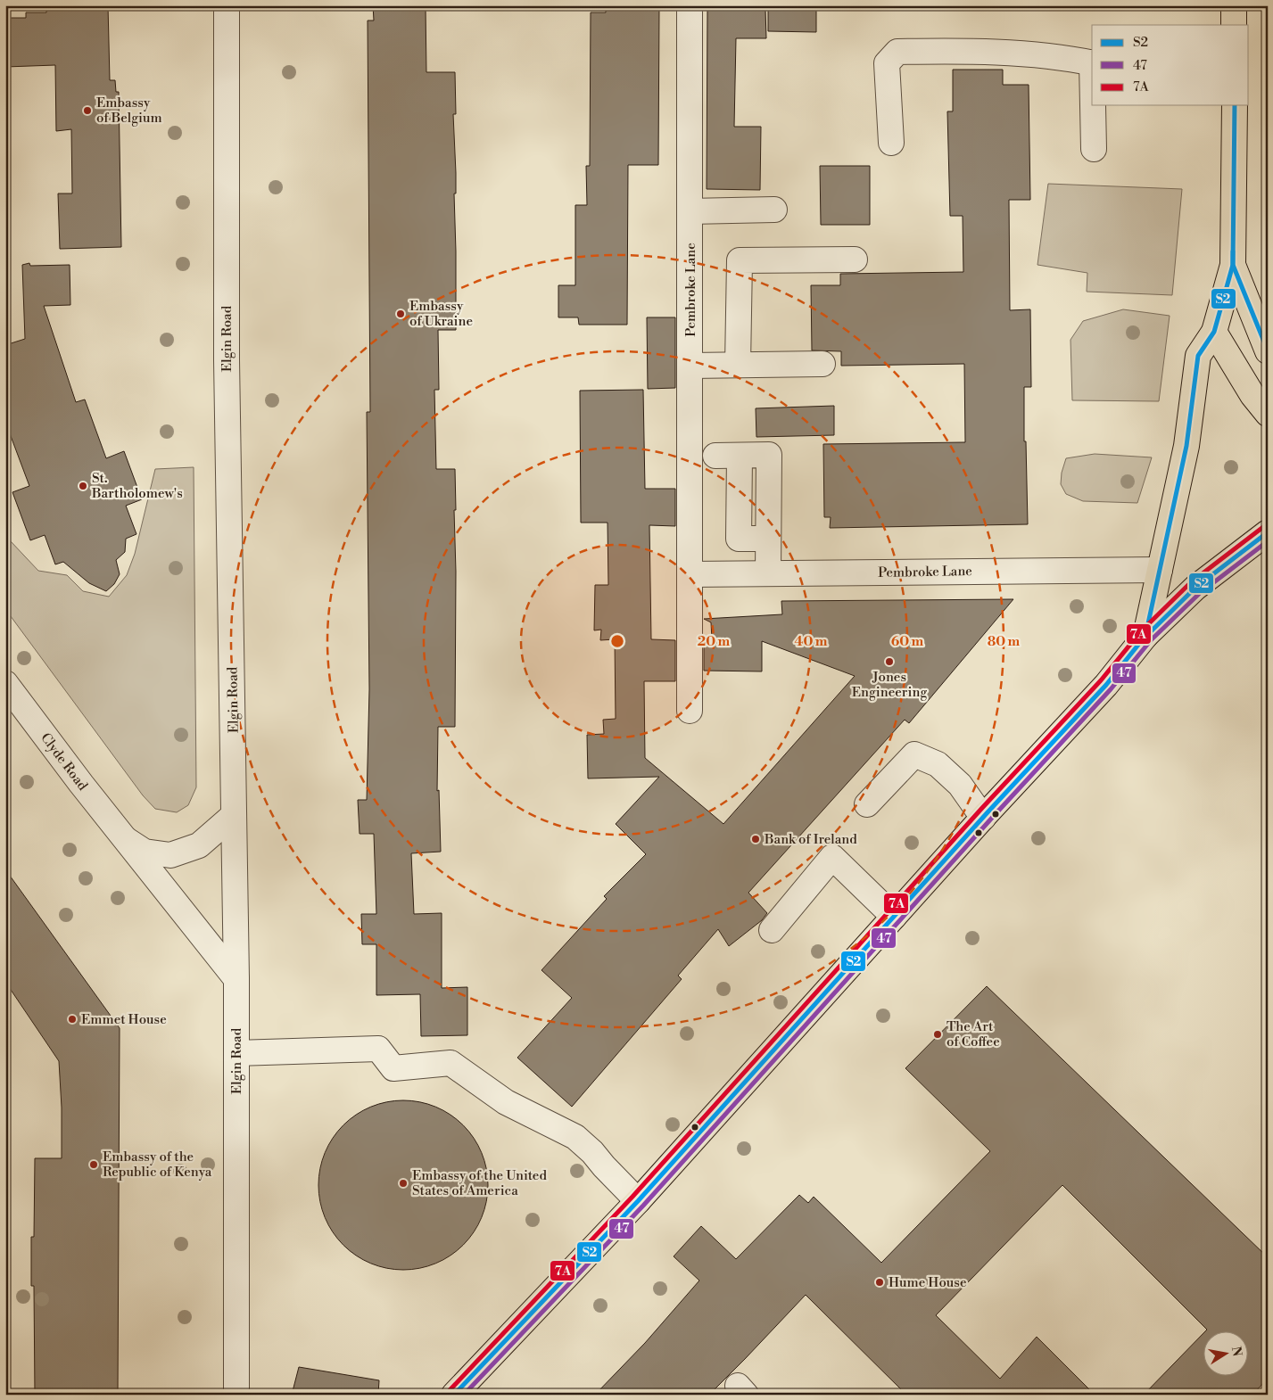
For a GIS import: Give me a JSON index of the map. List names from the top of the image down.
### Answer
{
  "streets": {
    "street": ["Pembroke Lane", "Elgin Road", "Clyde Road"]
  },
  "crossings": [
    ["Elgin Road", "Clyde Road"]
  ],
  "places": [
    "Embassy of Belgium",
    "Embassy of Ukraine",
    "St. Bartholomew's",
    "Jones Engineering",
    "Bank of Ireland",
    "Emmet House",
    "The Art of Coffee",
    "Embassy of the Republic of Kenya",
    "Embassy of the United States of America",
    "Hume House"
  ],
  "lines": ["transit line S2", "transit line 7A", "transit line 47"],
  "legend": ["S2", "47", "7A"],
  "north": "right",
  "rings": [
    "20 m",
    "40 m",
    "60 m",
    "80 m"
  ]
}
